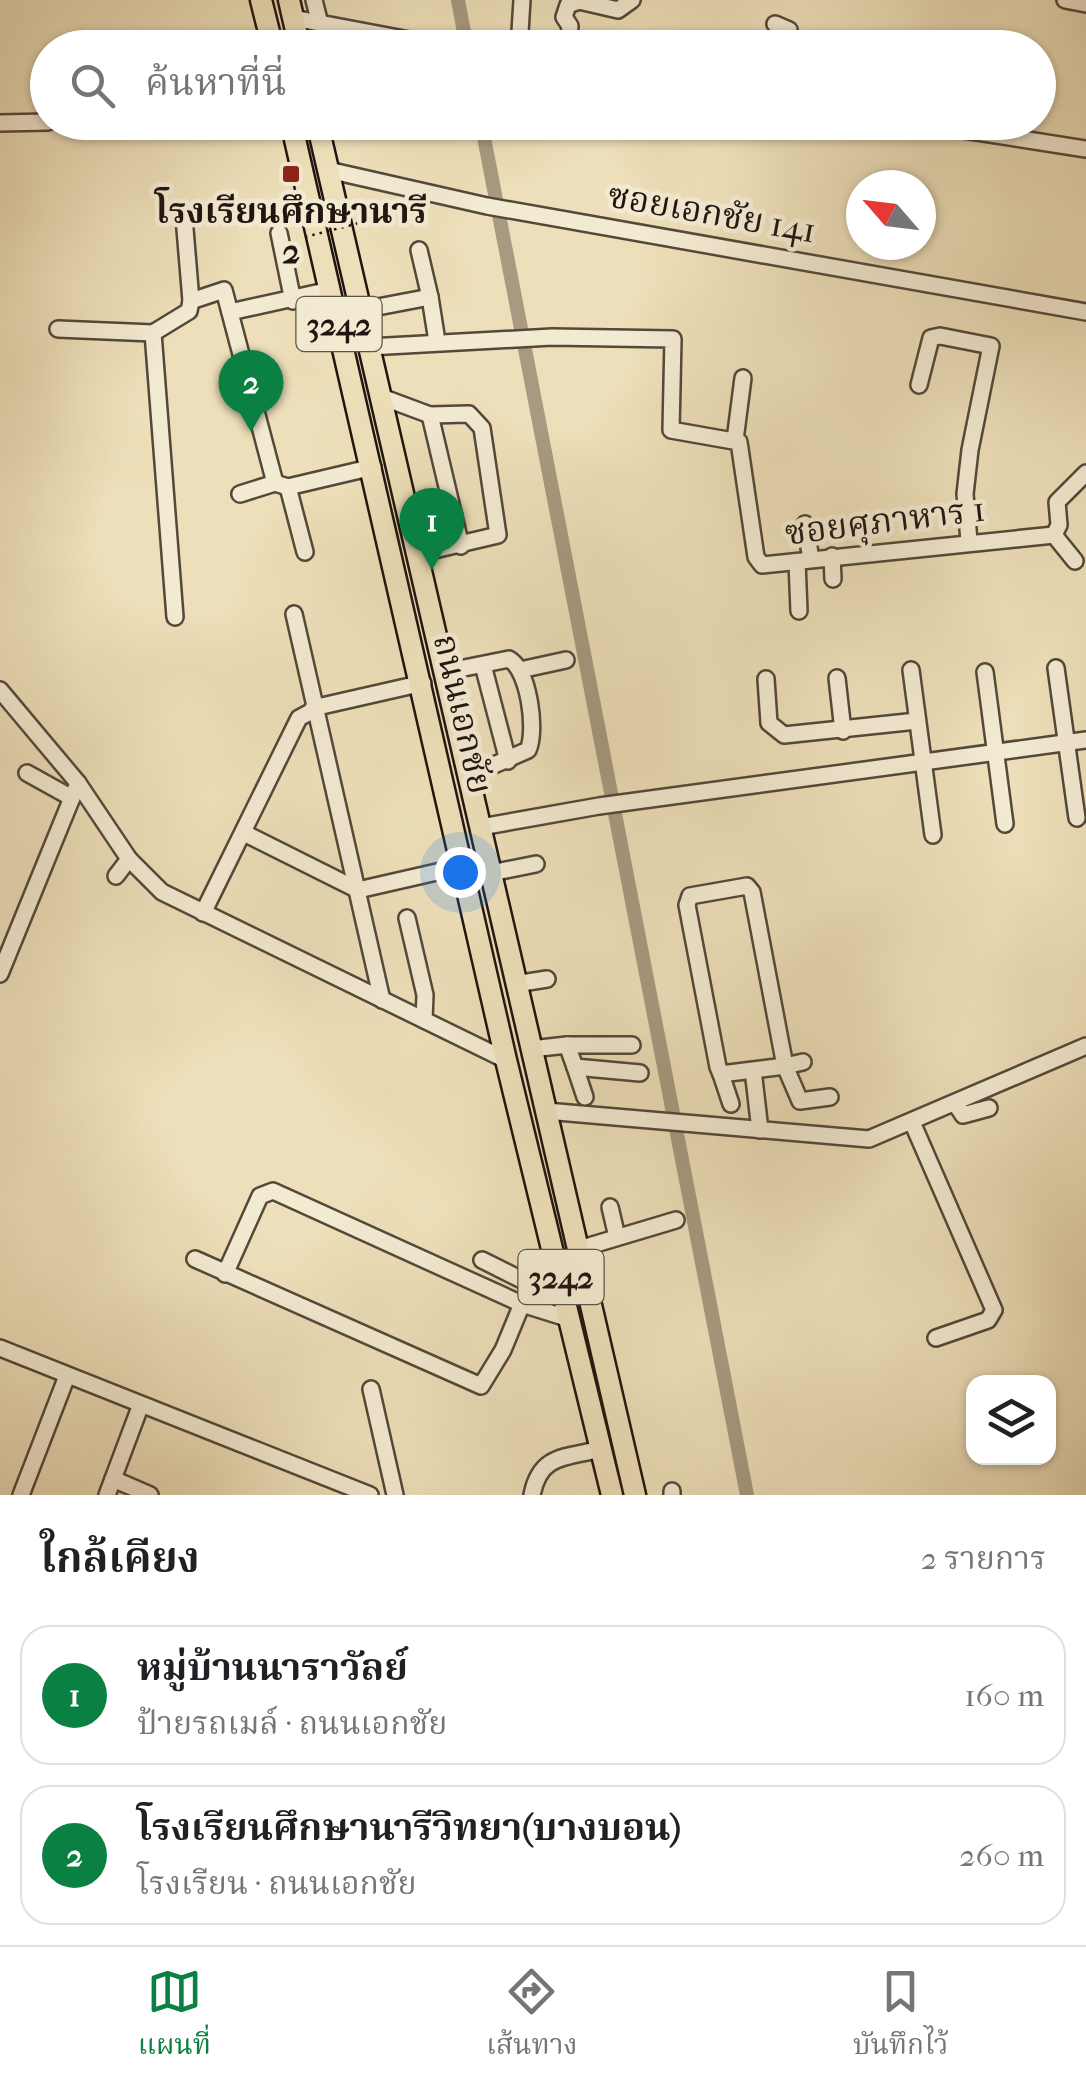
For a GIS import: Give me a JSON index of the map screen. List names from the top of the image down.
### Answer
{
  "streets": {
    "main road": ["3242", "ถนนเอกชัย"],
    "street": ["ซอยเอกชัย 141", "ซอยศุภาหาร 1"]
  },
  "crossings": [
    ["ซอยเอกชัย 141", "ถนนเอกชัย"]
  ],
  "places": {
    "transit": ["โรงเรียนศึกษานารี 2"]
  },
  "north": "top left",
  "page": {
    "search": "ค้นหาที่นี่",
    "pins": ["2", "1"],
    "heading": ["ใกล้เคียง", "2 รายการ"],
    "list": [
      {
        "mark": "1",
        "name": "หมู่บ้านนาราวัลย์",
        "note": "ป้ายรถเมล์ · ถนนเอกชัย",
        "value": "160 m"
      },
      {
        "mark": "2",
        "name": "โรงเรียนศึกษานารีวิทยา(บางบอน)",
        "note": "โรงเรียน · ถนนเอกชัย",
        "value": "260 m"
      }
    ],
    "nav": ["แผนที่", "เส้นทาง", "บันทึกไว้"]
  }
}
